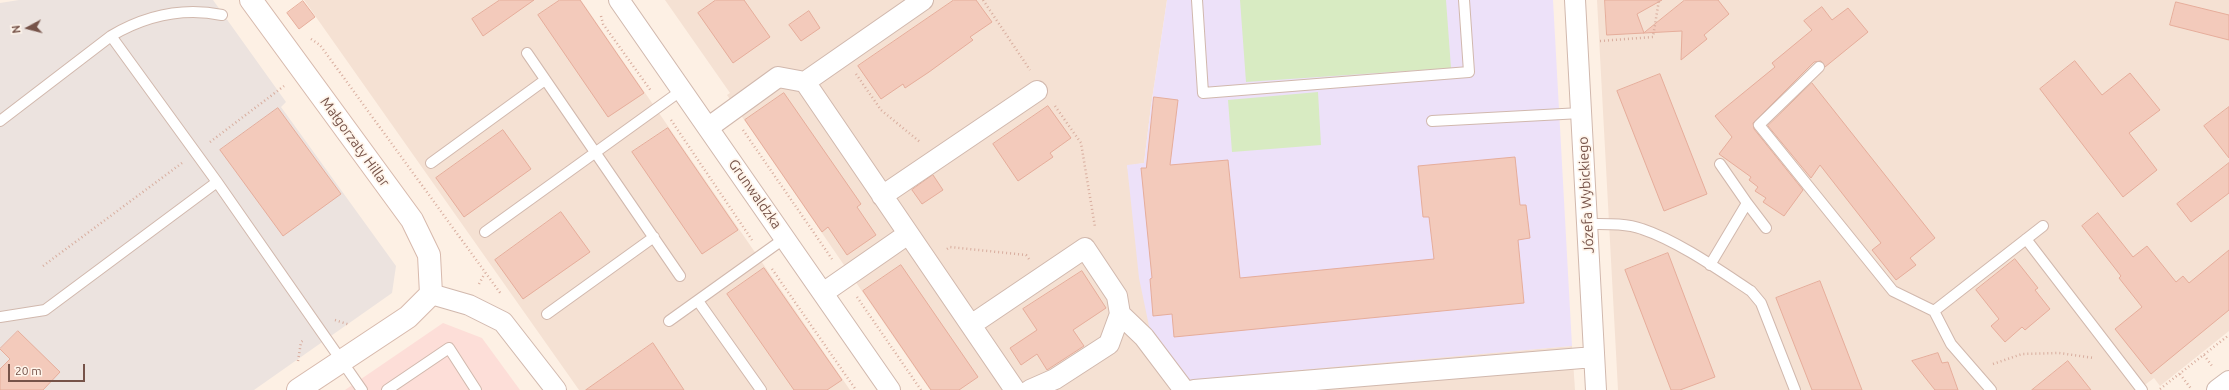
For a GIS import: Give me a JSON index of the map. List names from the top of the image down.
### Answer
{
  "streets": {
    "street": ["Małgorzaty Hillar", "Grunwaldzka", "Józefa Wybickiego"]
  },
  "scale_bar": "20 m",
  "north": "left"
}
